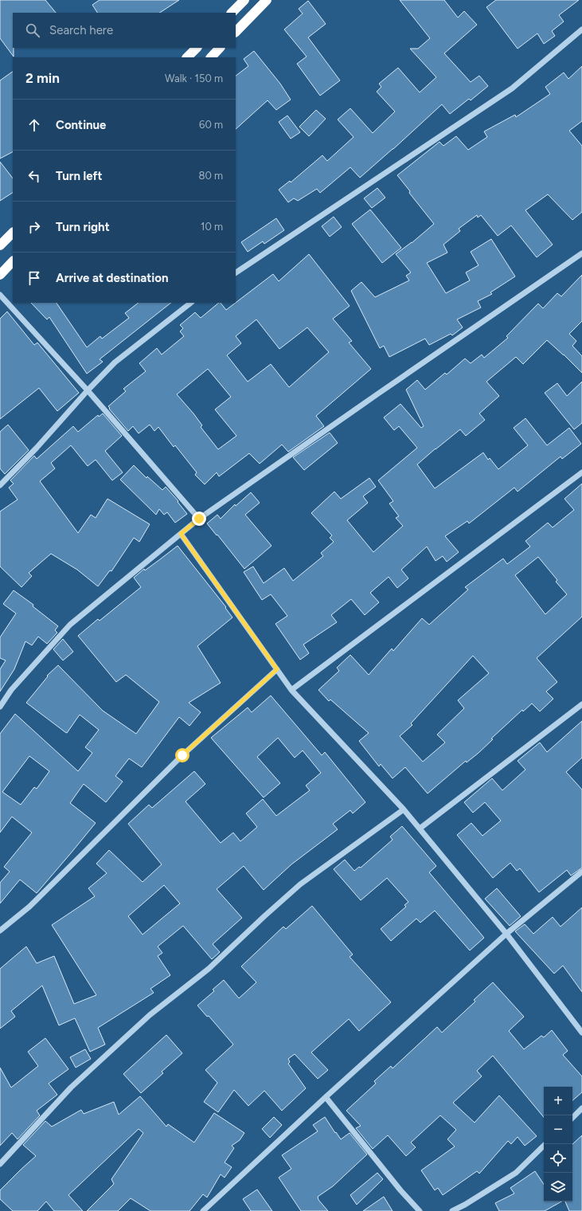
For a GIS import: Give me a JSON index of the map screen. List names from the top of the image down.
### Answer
{
  "page": {
    "search": "Search here",
    "heading": ["2 min", "Walk · 150 m"],
    "list": [
      ["Continue", "60 m"],
      ["Turn left", "80 m"],
      ["Turn right", "10 m"],
      "Arrive at destination"
    ],
    "map_buttons": ["+", "−"]
  }
}
